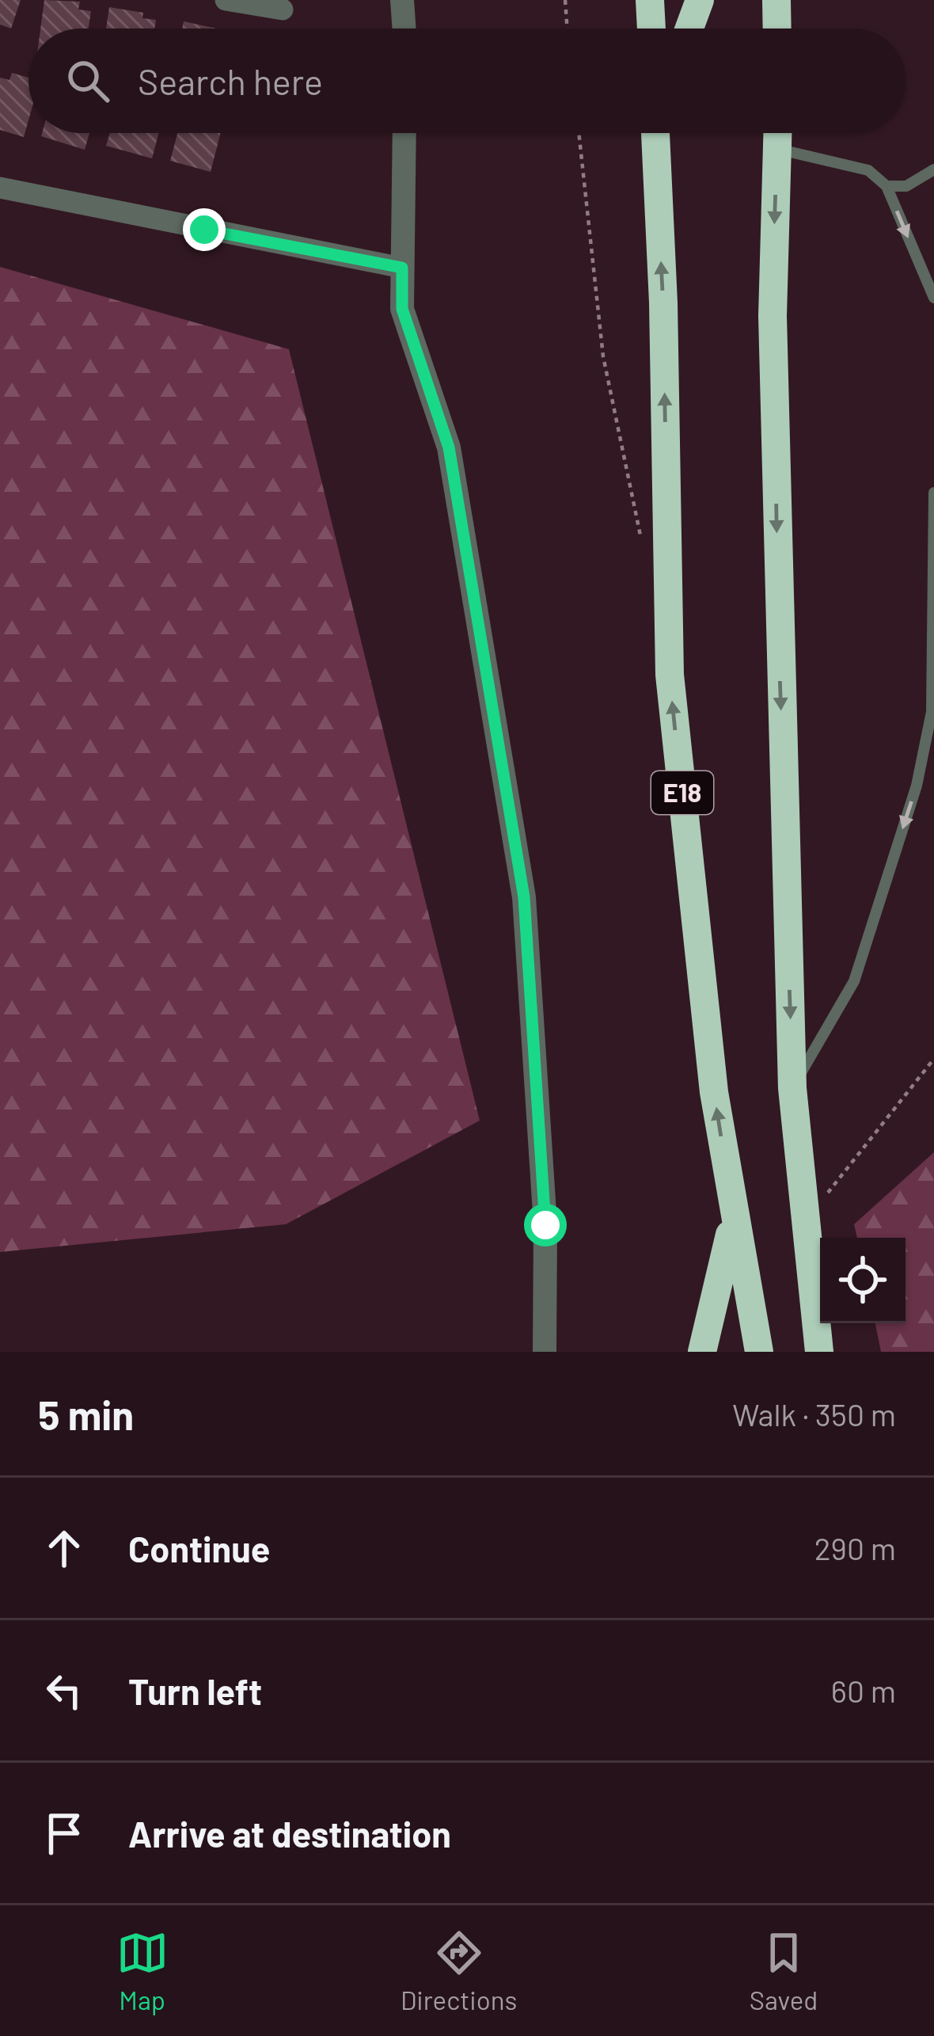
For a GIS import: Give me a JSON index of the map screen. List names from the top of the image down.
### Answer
{
  "streets": {
    "highway": ["E18"]
  },
  "page": {
    "search": "Search here",
    "heading": ["5 min", "Walk · 350 m"],
    "list": [
      ["Continue", "290 m"],
      ["Turn left", "60 m"],
      "Arrive at destination"
    ],
    "nav": ["Map", "Directions", "Saved"]
  }
}
